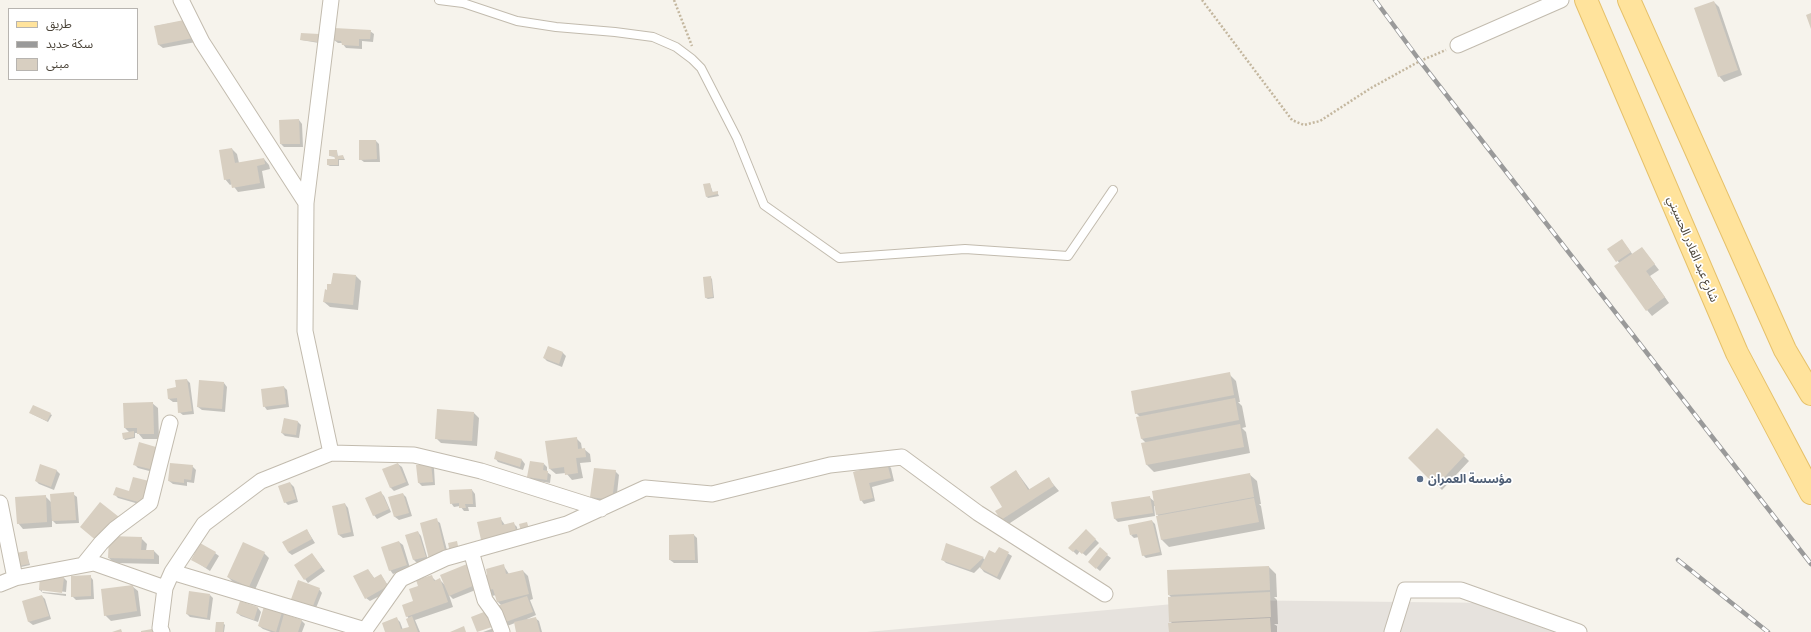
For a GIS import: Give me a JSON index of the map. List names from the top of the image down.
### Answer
{
  "streets": {
    "main road": ["شارع عبد القادر الحسيني"]
  },
  "places": ["مؤسسة العمران"],
  "legend": ["طريق", "سكة حديد", "مبنى"]
}
